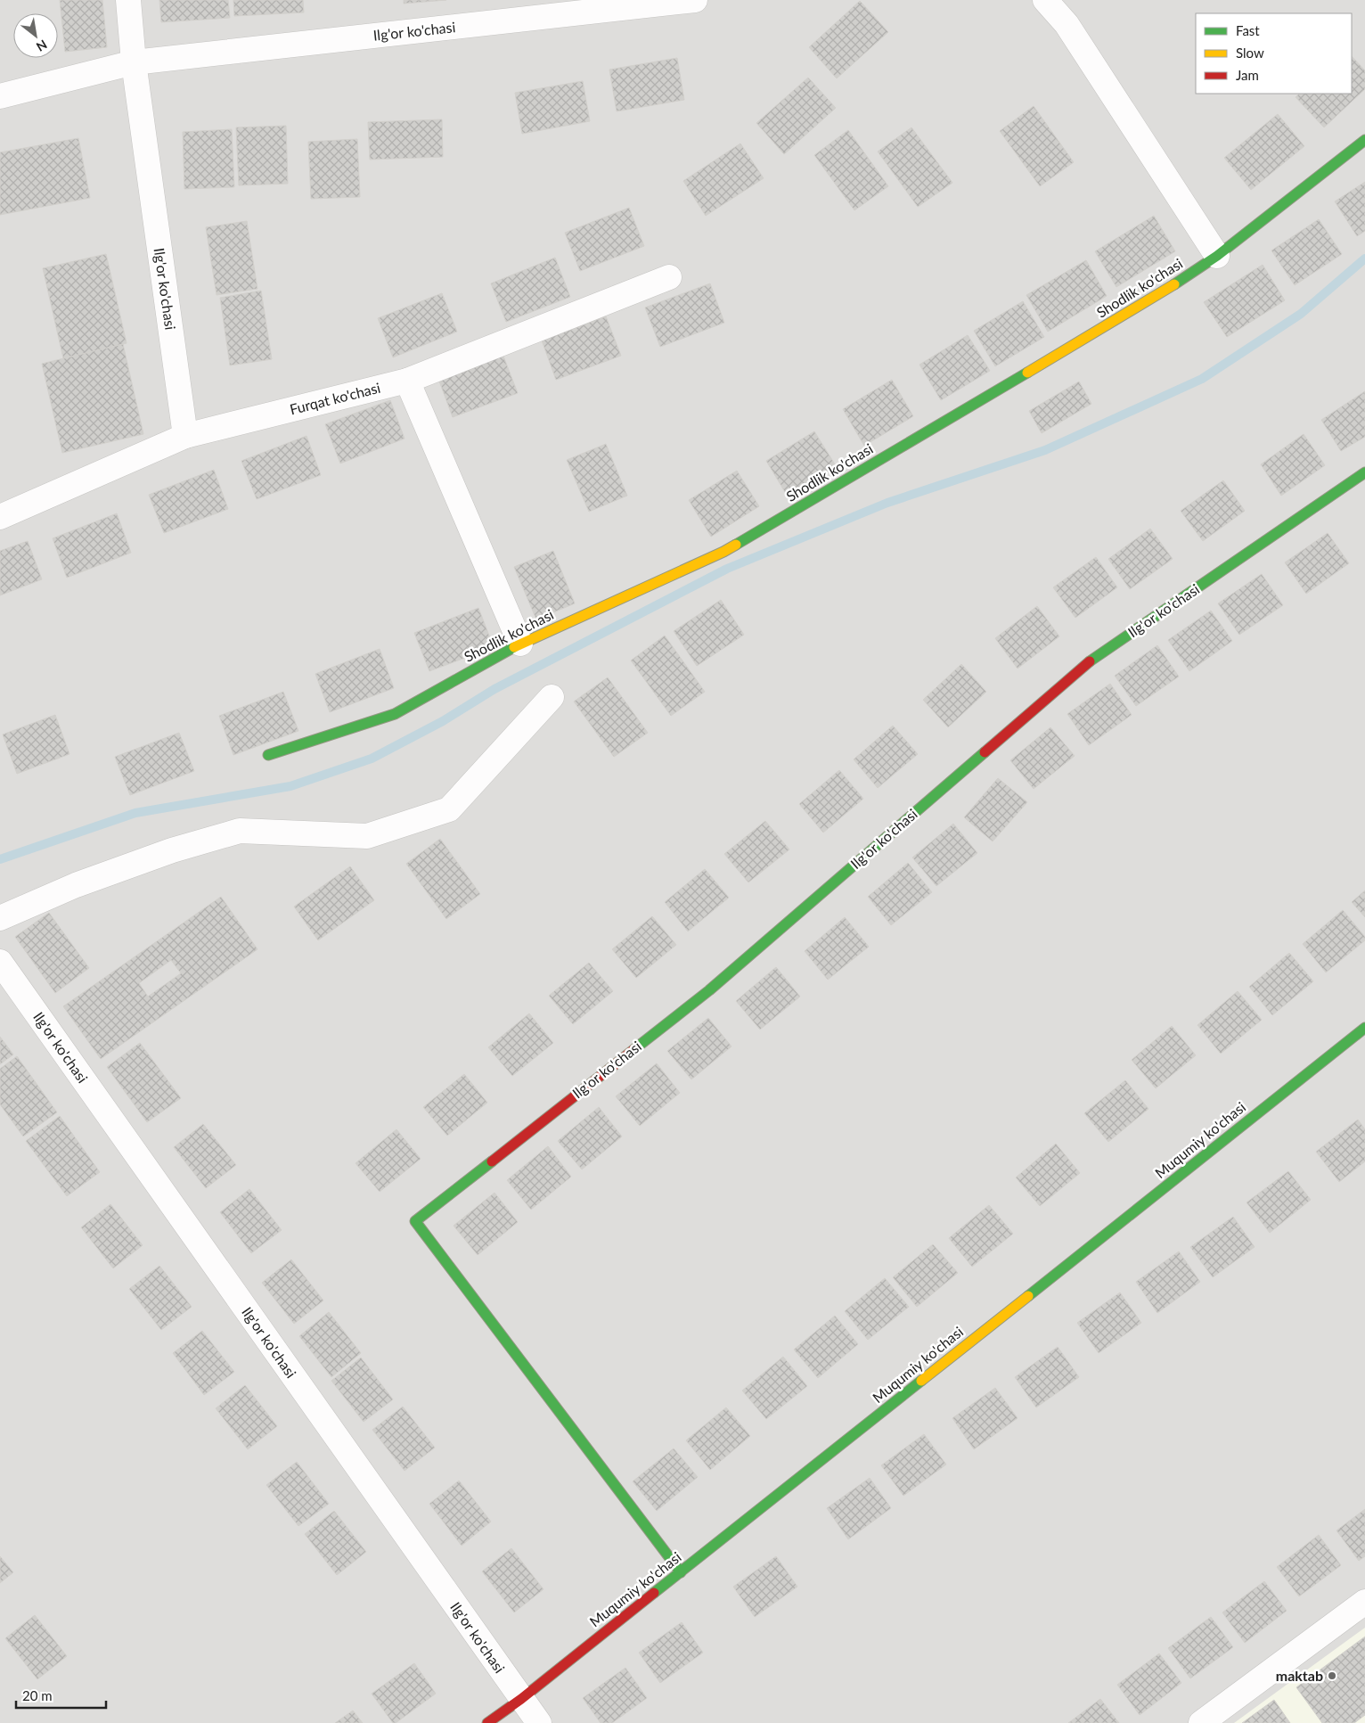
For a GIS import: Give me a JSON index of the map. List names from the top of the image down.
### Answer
{
  "streets": {
    "street": [
      "Ilg'or ko'chasi",
      "Shodlik ko'chasi",
      "Furqat ko'chasi",
      "Muqumiy ko'chasi"
    ]
  },
  "crossings": [
    ["Ilg'or ko'chasi", "Furqat ko'chasi"],
    ["Ilg'or ko'chasi", "Muqumiy ko'chasi"]
  ],
  "places": ["maktab"],
  "legend": ["Fast", "Slow", "Jam"],
  "scale_bar": "20 m",
  "north": "bottom right"
}
